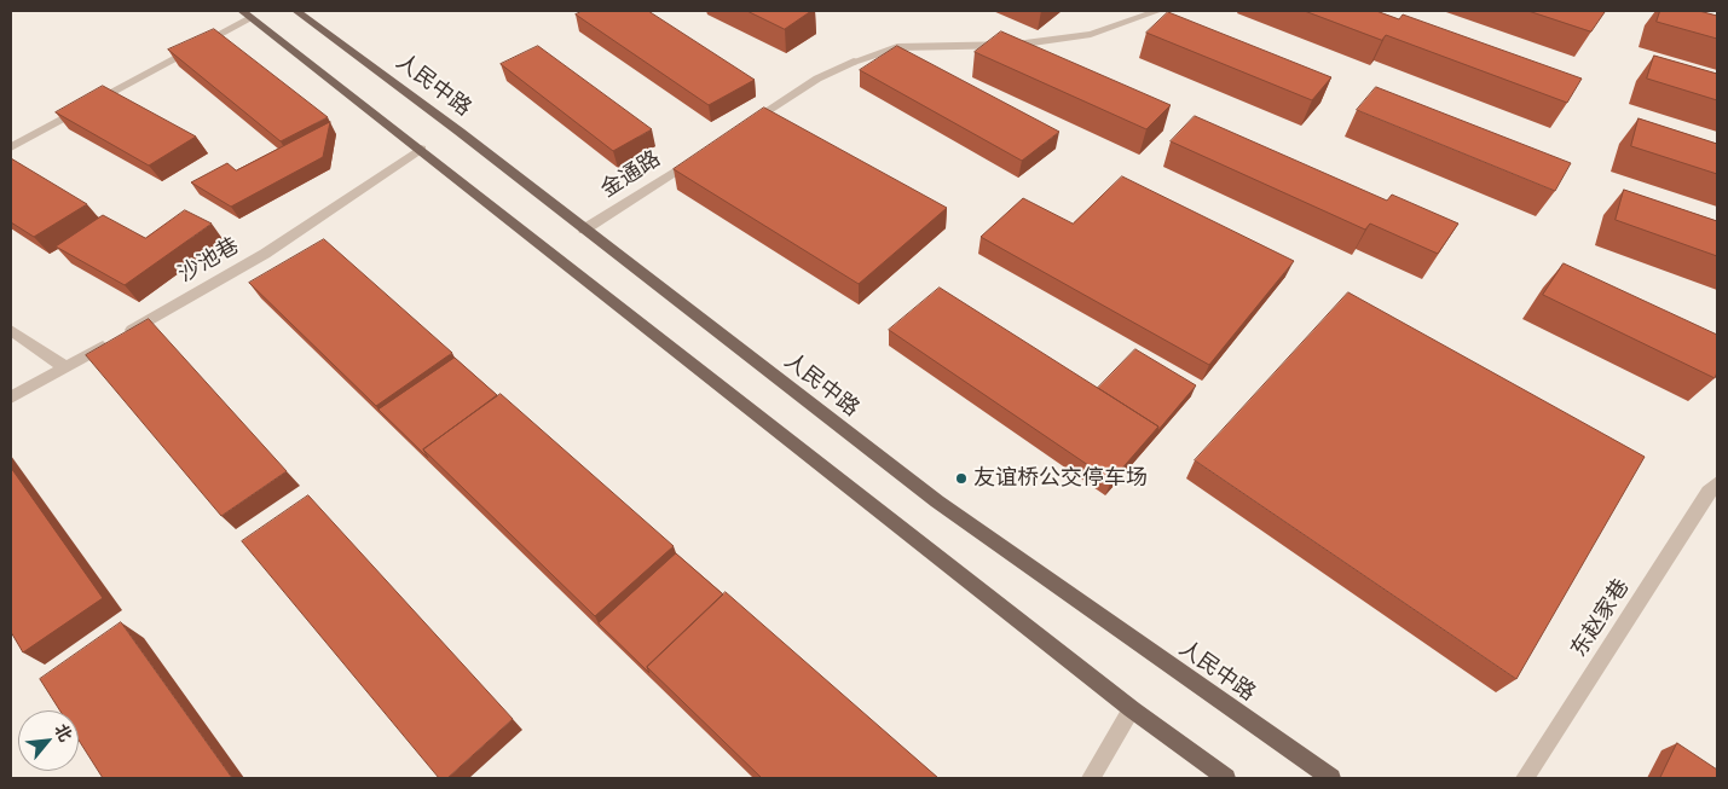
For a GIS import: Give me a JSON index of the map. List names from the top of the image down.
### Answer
{
  "streets": {
    "main road": ["人民中路"],
    "street": ["金通路", "沙池巷", "东赵家巷"]
  },
  "crossings": [
    ["人民中路", "金通路"]
  ],
  "places": ["友谊桥公交停车场"],
  "north": "top right"
}
